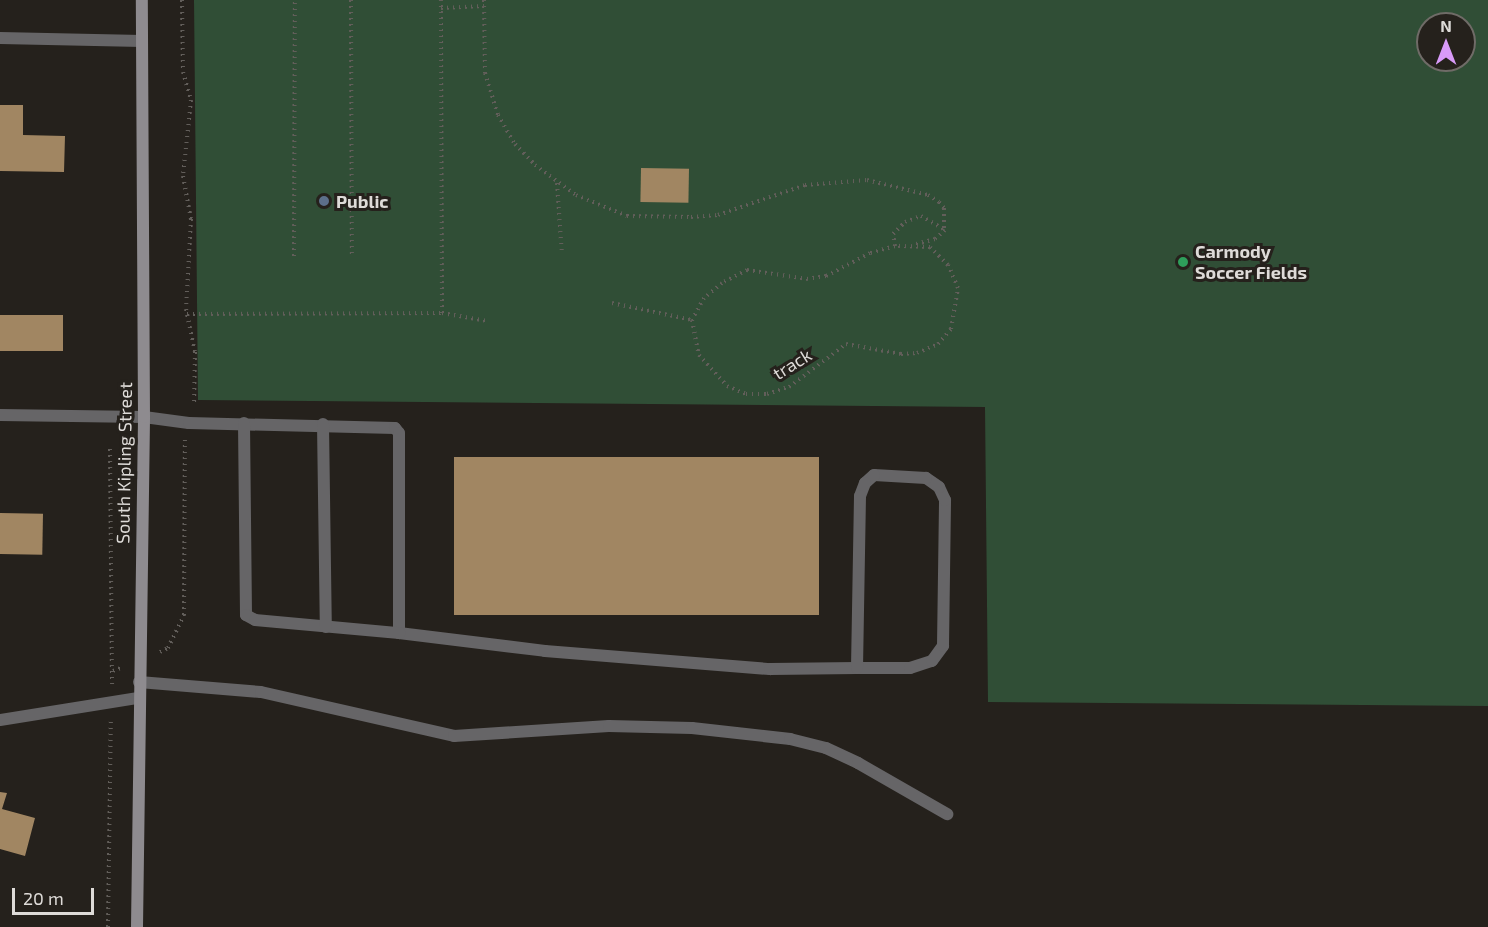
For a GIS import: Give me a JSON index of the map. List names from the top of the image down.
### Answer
{
  "streets": {
    "street": ["South Kipling Street"],
    "path": ["track"]
  },
  "places": ["Public", "Carmody Soccer Fields"],
  "scale_bar": "20 m",
  "north": "top"
}
